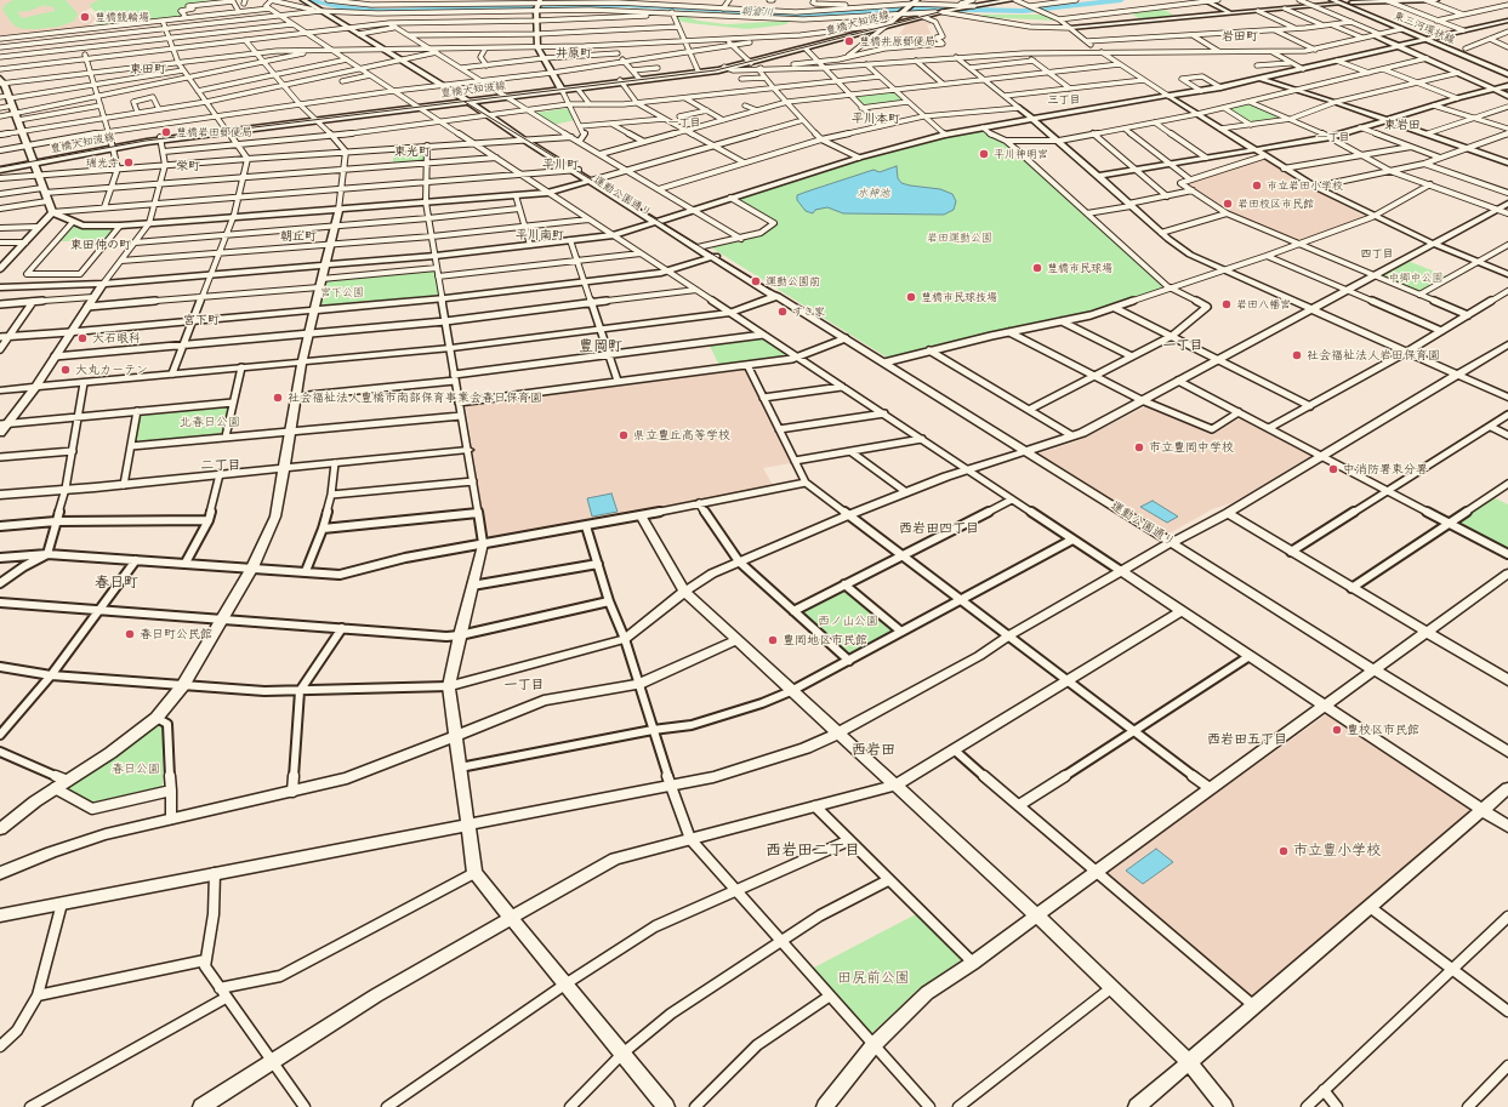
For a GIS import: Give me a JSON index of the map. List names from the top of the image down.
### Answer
{
  "streets": {
    "main road": ["豊橋大知波線", "東三河環状線"],
    "street": ["運動公園通り"]
  },
  "crossings": [
    ["豊橋大知波線", "運動公園通り"]
  ],
  "districts": [
    "岩田町",
    "井原町",
    "東田町",
    "三丁目",
    "平川本町",
    "一丁目",
    "東岩田",
    "一丁目",
    "東光町",
    "平川町",
    "栄町",
    "平川南町",
    "朝丘町",
    "東田仲の町",
    "四丁目",
    "宮下町",
    "一丁目",
    "豊岡町",
    "二丁目",
    "西岩田四丁目",
    "春日町",
    "一丁目",
    "西岩田五丁目",
    "西岩田",
    "西岩田二丁目"
  ],
  "water": ["朝倉川", "水神池"],
  "parks": [
    "岩田運動公園",
    "中郷中公園",
    "宮下公園",
    "北春日公園",
    "西ノ山公園",
    "春日公園",
    "田尻前公園"
  ],
  "places": [
    "豊橋競輪場",
    "豊橋井原郵便局",
    "豊橋岩田郵便局",
    "平川神明宮",
    "瑞光寺",
    "市立岩田小学校",
    "岩田校区市民館",
    "豊橋市民球場",
    "運動公園前",
    "豊橋市民球技場",
    "岩田八幡宮",
    "すき家",
    "大石眼科",
    "社会福祉法人岩田保育園",
    "大丸カーテン",
    "社会福祉法人豊橋市南部保育事業会春日保育園",
    "県立豊丘高等学校",
    "市立豊岡中学校",
    "中消防署東分署",
    "春日町公民館",
    "豊岡地区市民館",
    "豊校区市民館",
    "市立豊小学校"
  ]
}
